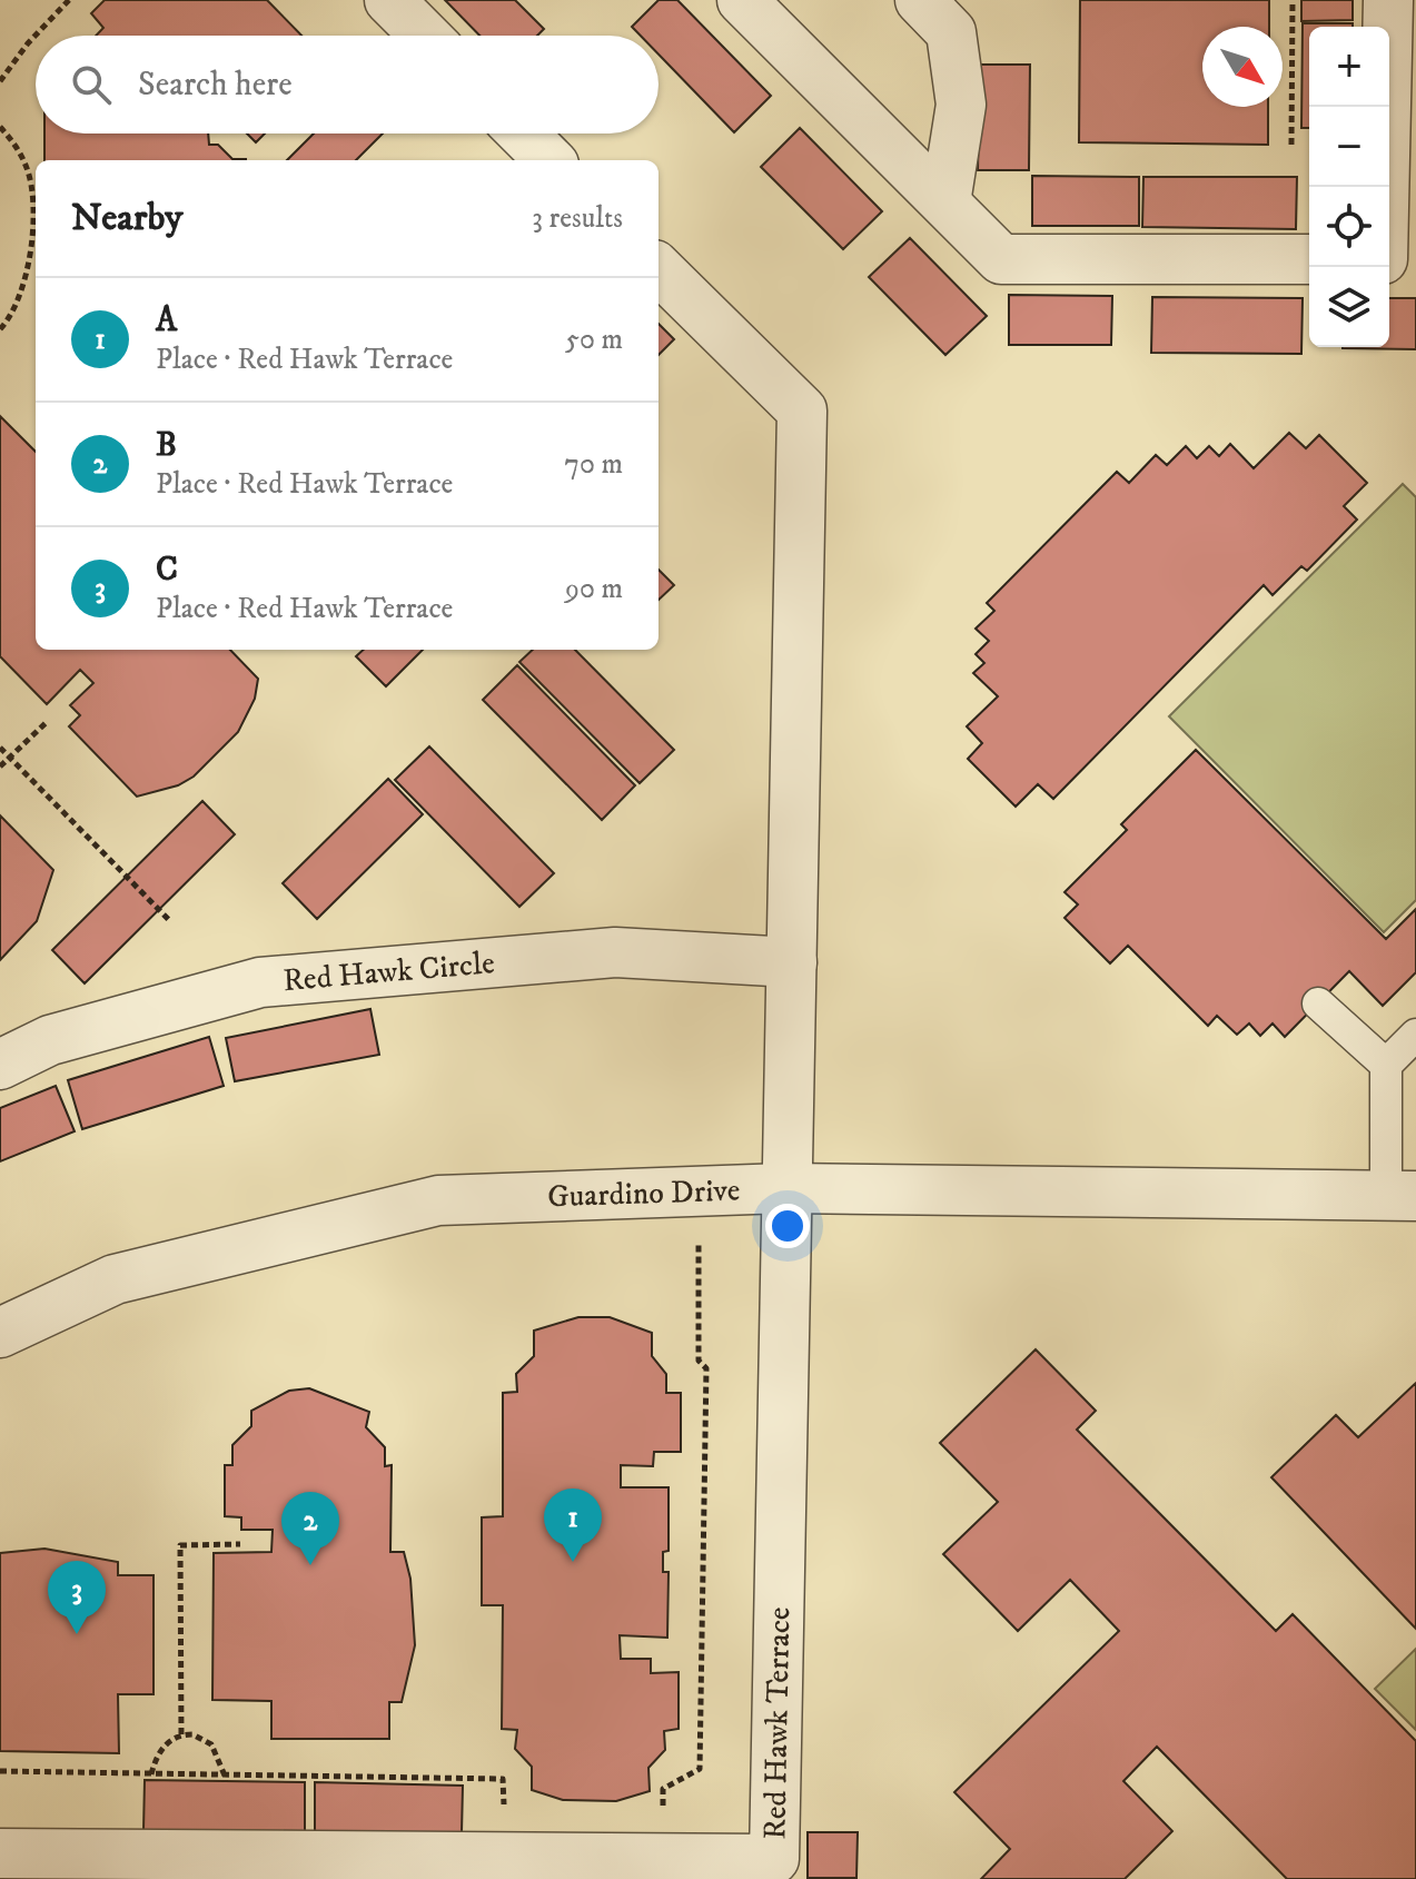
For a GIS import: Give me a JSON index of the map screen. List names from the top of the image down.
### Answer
{
  "streets": {
    "street": ["Red Hawk Circle", "Guardino Drive", "Red Hawk Terrace"]
  },
  "crossings": [
    ["Guardino Drive", "Red Hawk Terrace"]
  ],
  "north": "bottom right",
  "page": {
    "map_buttons": ["+", "−"],
    "search": "Search here",
    "heading": ["Nearby", "3 results"],
    "list": [
      {
        "mark": "1",
        "name": "A",
        "note": "Place · Red Hawk Terrace",
        "value": "50 m"
      },
      {
        "mark": "2",
        "name": "B",
        "note": "Place · Red Hawk Terrace",
        "value": "70 m"
      },
      {
        "mark": "3",
        "name": "C",
        "note": "Place · Red Hawk Terrace",
        "value": "90 m"
      }
    ],
    "pins": ["1", "2", "3"]
  }
}
